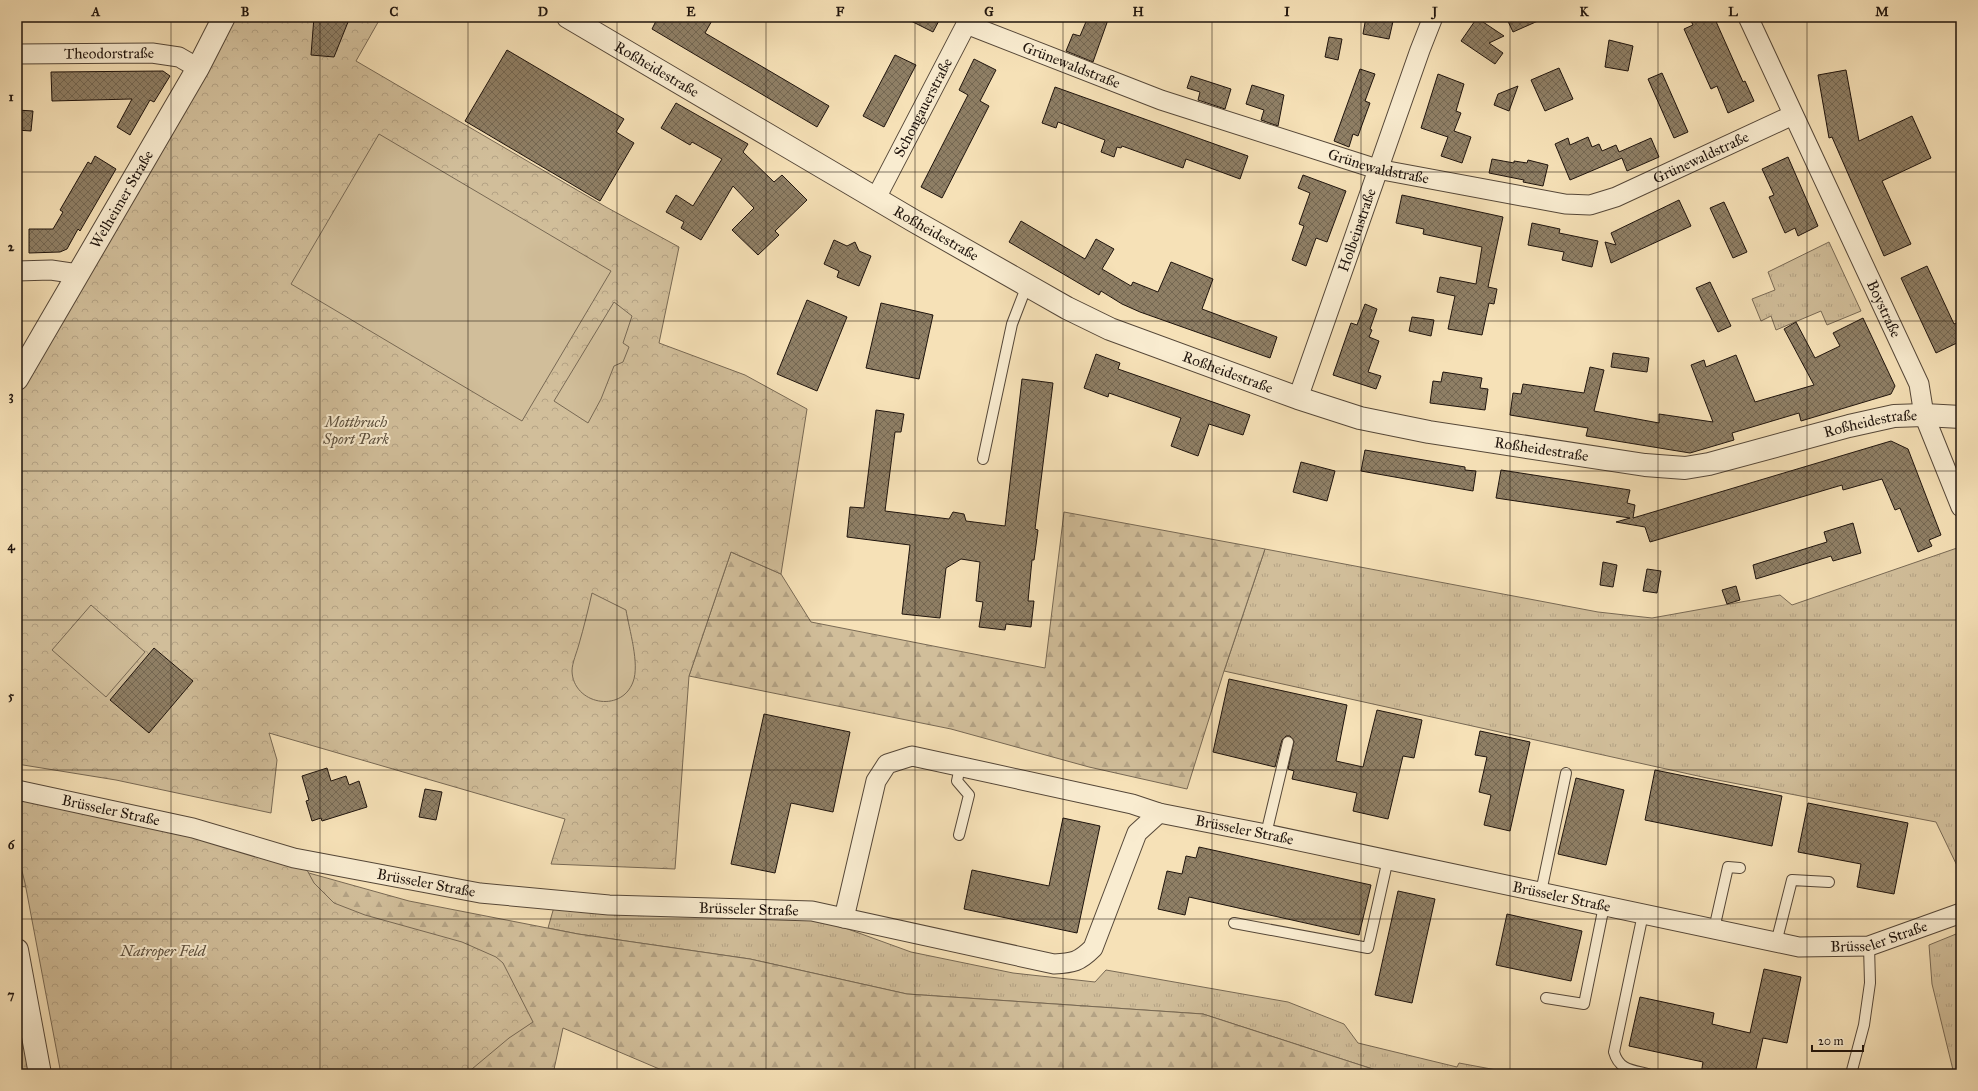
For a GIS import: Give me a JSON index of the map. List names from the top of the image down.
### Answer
{
  "streets": {
    "street": [
      "Theodorstraße",
      "Grünewaldstraße",
      "Roßheidestraße",
      "Schongauerstraße",
      "Welheimer Straße",
      "Holbeinstraße",
      "Boystraße",
      "Brüsseler Straße"
    ]
  },
  "crossings": [
    ["Theodorstraße", "Welheimer Straße"],
    ["Grünewaldstraße", "Schongauerstraße"],
    ["Grünewaldstraße", "Holbeinstraße"],
    ["Grünewaldstraße", "Boystraße"],
    ["Roßheidestraße", "Schongauerstraße"],
    ["Roßheidestraße", "Holbeinstraße"],
    ["Roßheidestraße", "Boystraße"]
  ],
  "parks": ["Mottbruch Sport Park", "Natroper Feld"],
  "scale_bar": "20 m",
  "grid": {
    "columns": [
      "A",
      "B",
      "C",
      "D",
      "E",
      "F",
      "G",
      "H",
      "I",
      "J",
      "K",
      "L",
      "M"
    ],
    "rows": [
      "1",
      "2",
      "3",
      "4",
      "5",
      "6",
      "7"
    ]
  }
}
